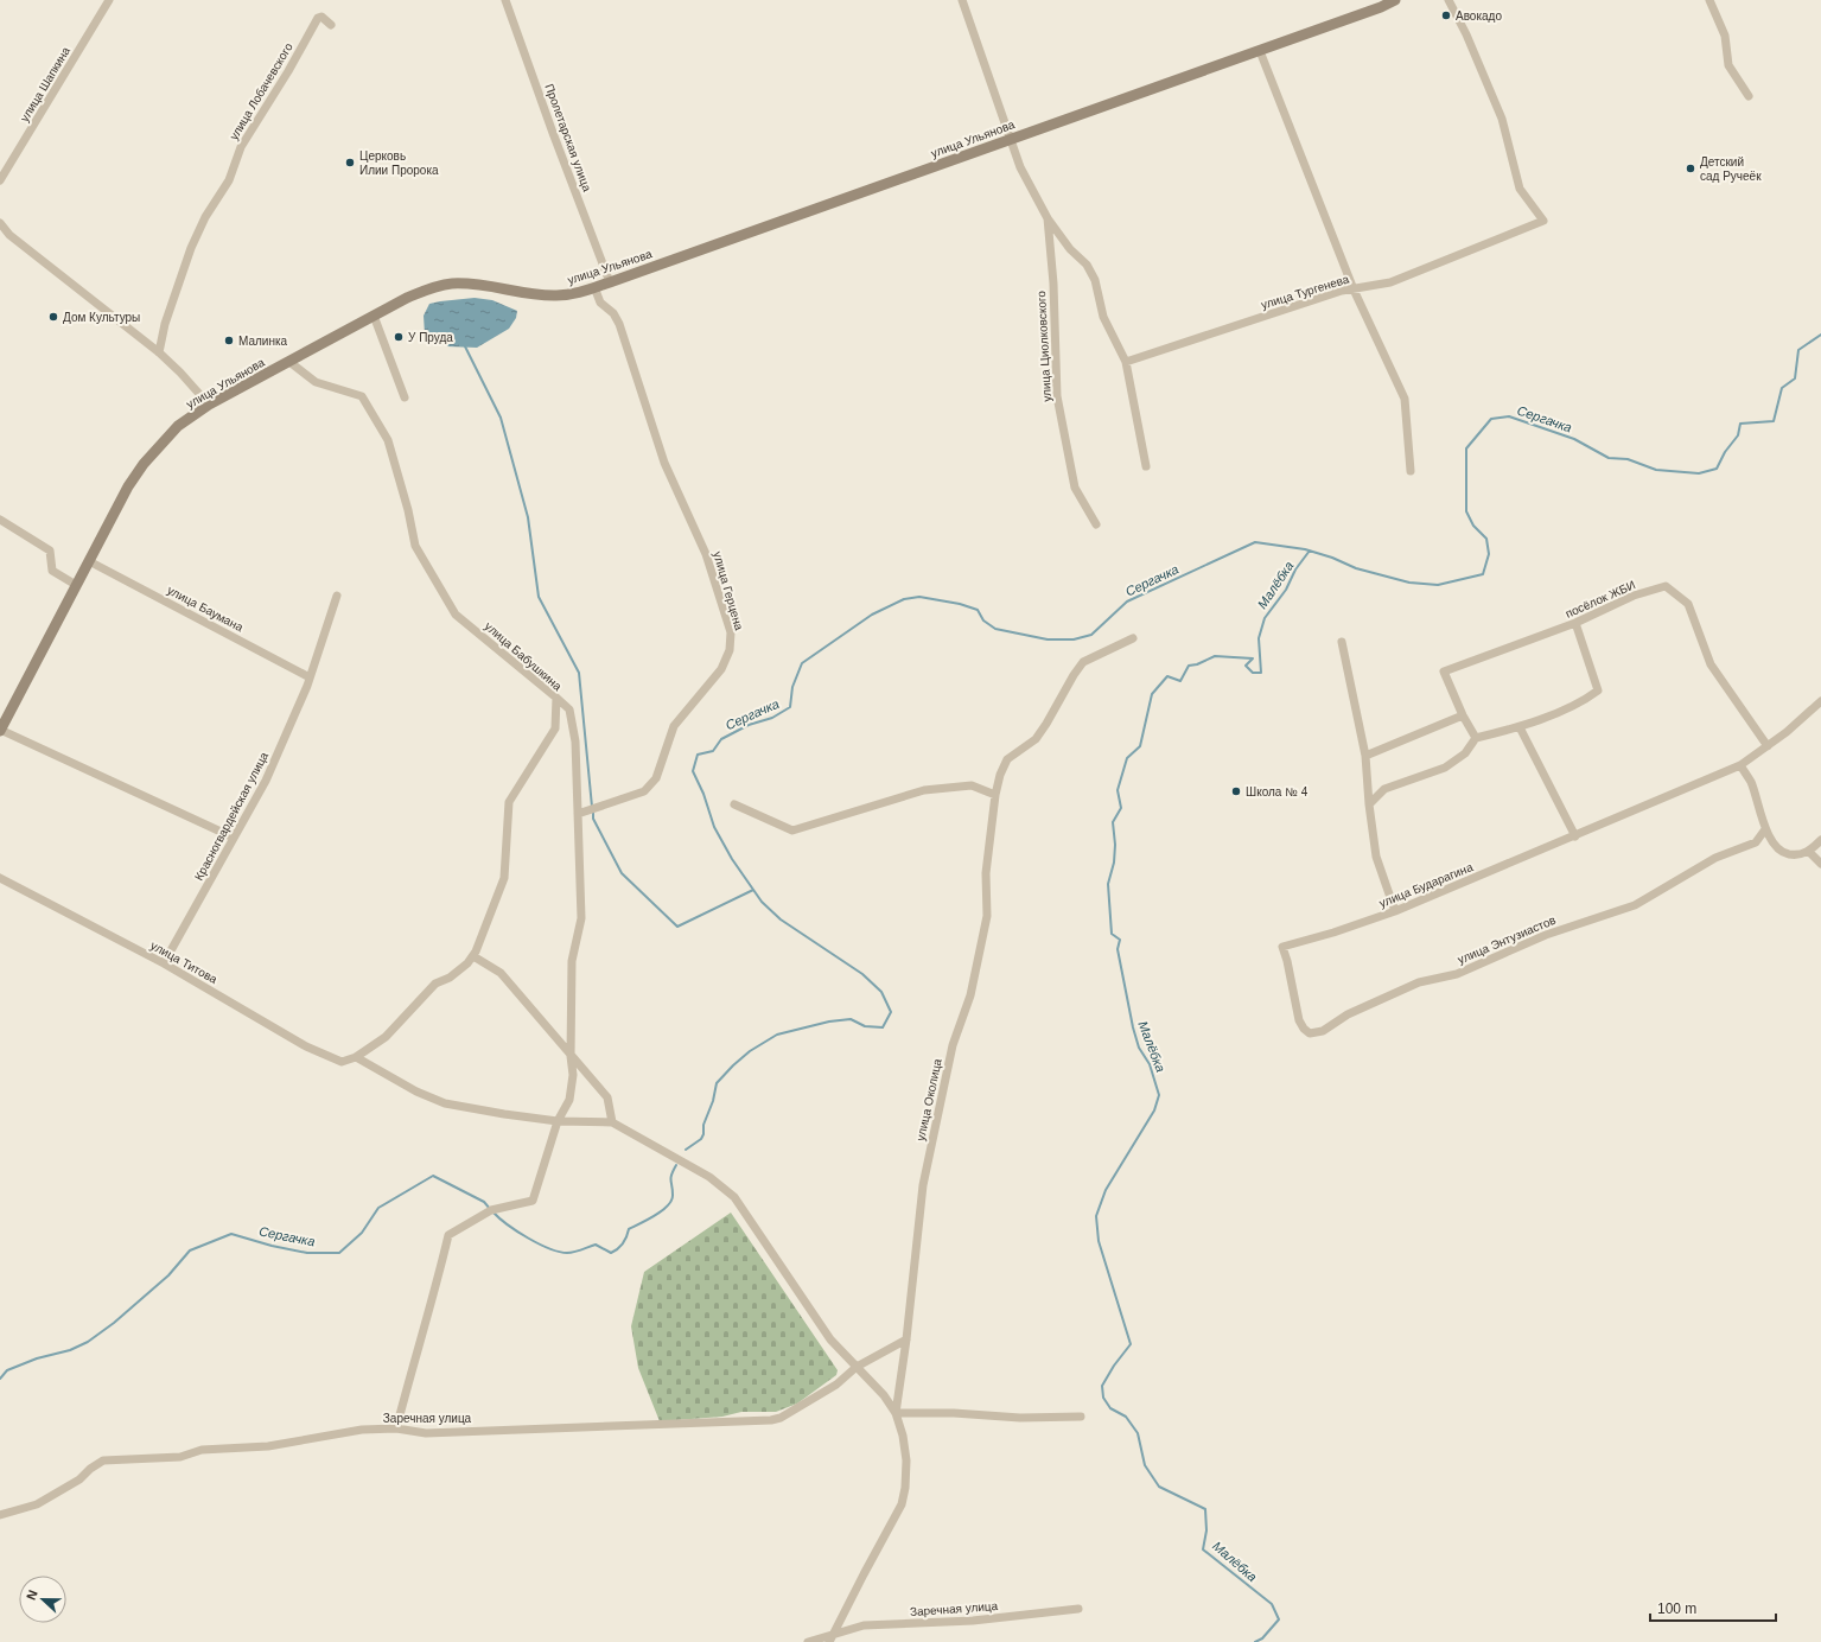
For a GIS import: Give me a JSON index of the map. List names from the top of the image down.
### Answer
{
  "streets": {
    "main road": ["улица Ульянова"],
    "street": [
      "улица Шапкина",
      "улица Лобачевского",
      "Пролетарская улица",
      "улица Тургенева",
      "улица Циолковского",
      "улица Герцена",
      "посёлок ЖБИ",
      "улица Баумана",
      "улица Бабушкина",
      "Красногвардейская улица",
      "улица Бударагина",
      "улица Энтузиастов",
      "улица Титова",
      "улица Околица",
      "Заречная улица"
    ]
  },
  "crossings": [
    ["Пролетарская улица", "улица Ульянова"],
    ["улица Ульянова", "улица Циолковского"],
    ["улица Ульянова", "улица Герцена"],
    ["улица Ульянова", "улица Баумана"],
    ["улица Ульянова", "улица Бабушкина"],
    ["улица Тургенева", "улица Циолковского"],
    ["посёлок ЖБИ", "улица Бударагина"],
    ["улица Баумана", "Красногвардейская улица"],
    ["улица Бабушкина", "улица Титова"],
    ["Красногвардейская улица", "улица Титова"],
    ["улица Бударагина", "улица Энтузиастов"],
    ["улица Околица", "Заречная улица"]
  ],
  "water": ["Сергачка", "Малёбка"],
  "places": [
    "Авокадо",
    "Церковь Илии Пророка",
    "Детский сад Ручеёк",
    "Дом Культуры",
    "У Пруда",
    "Малинка",
    "Школа № 4"
  ],
  "scale_bar": "100 m",
  "north": "left"
}
